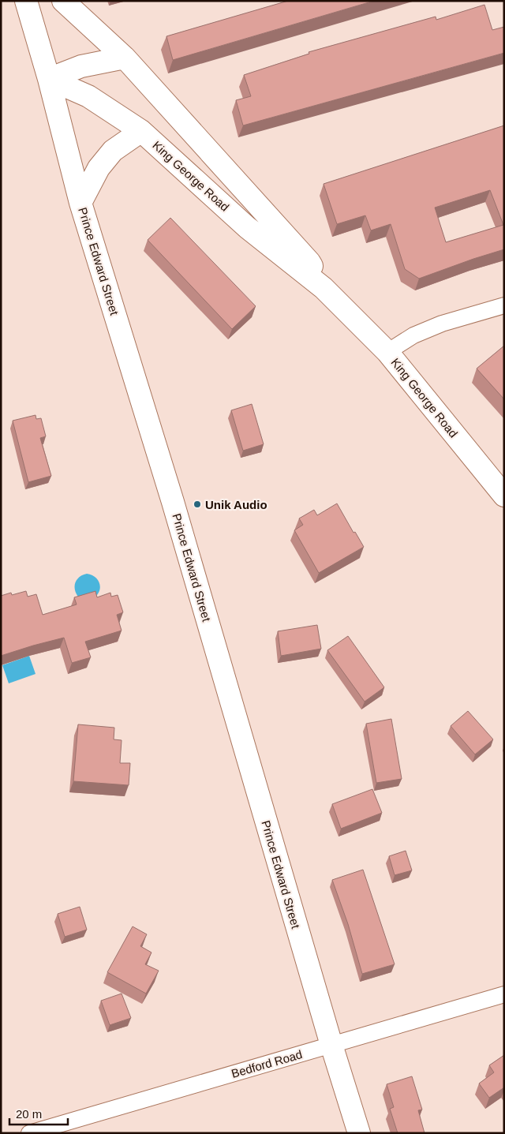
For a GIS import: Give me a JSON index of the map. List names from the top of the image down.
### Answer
{
  "streets": {
    "main road": ["King George Road", "Prince Edward Street"],
    "street": ["Bedford Road"]
  },
  "crossings": [
    ["King George Road", "Prince Edward Street"],
    ["Prince Edward Street", "Bedford Road"]
  ],
  "places": ["Unik Audio"],
  "scale_bar": "20 m"
}
